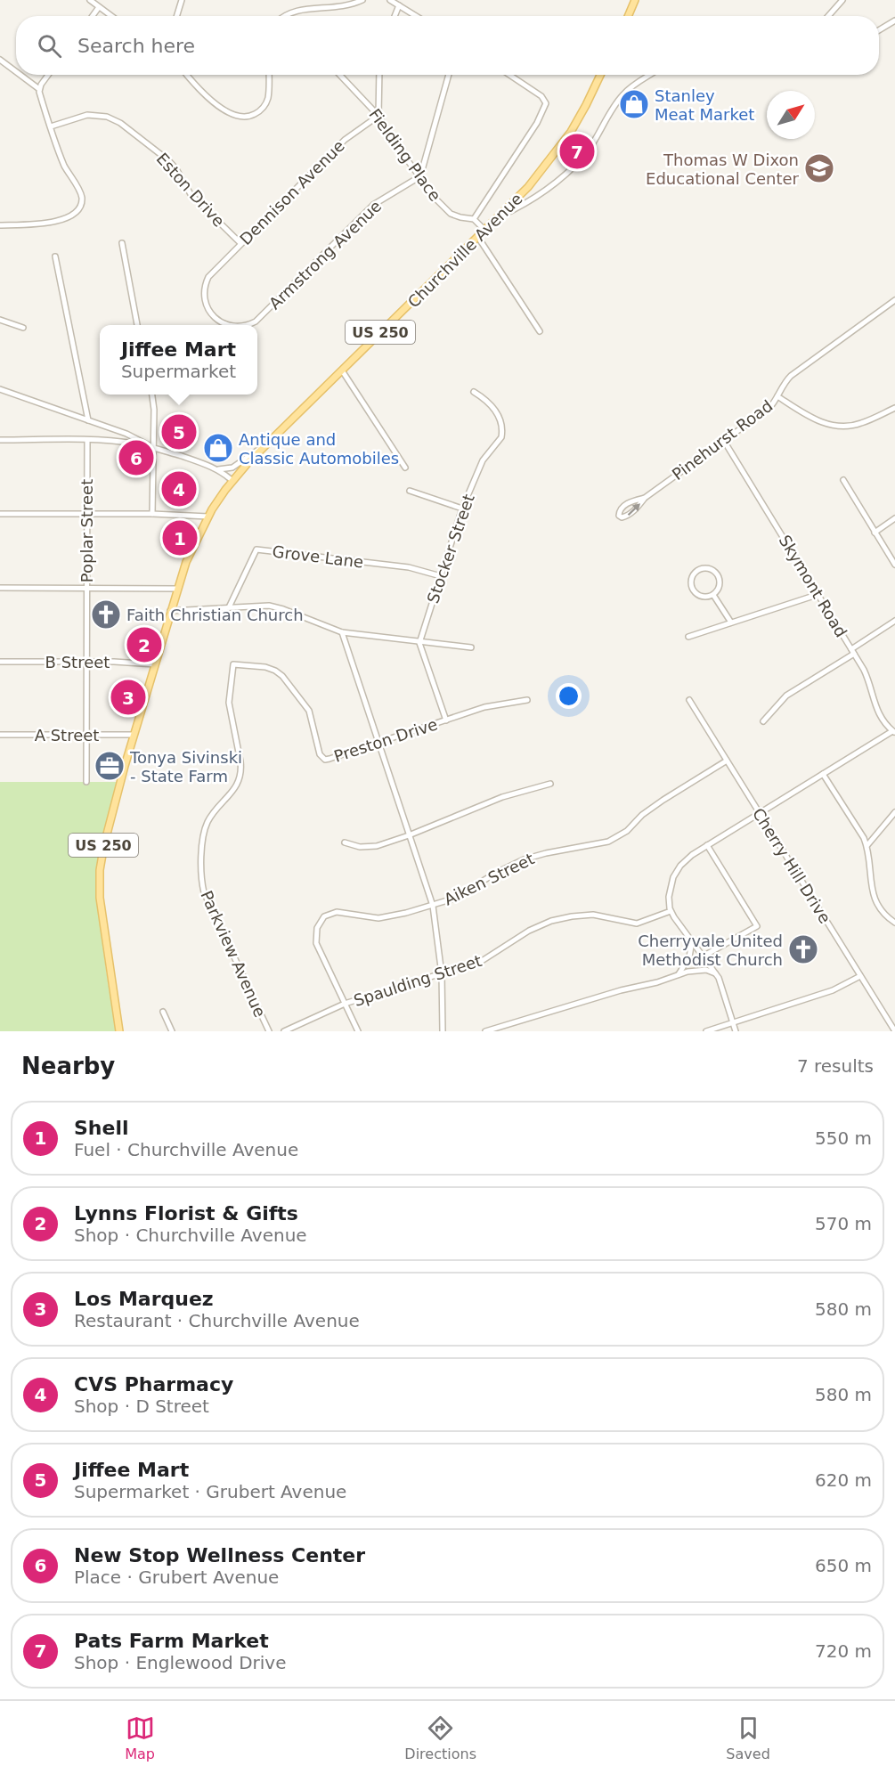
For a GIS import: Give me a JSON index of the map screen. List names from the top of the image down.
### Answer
{
  "streets": {
    "main road": ["Churchville Avenue", "US 250"],
    "street": [
      "Fielding Place",
      "Eston Drive",
      "Dennison Avenue",
      "Armstrong Avenue",
      "Pinehurst Road",
      "Poplar Street",
      "Stocker Street",
      "Grove Lane",
      "Skymont Road",
      "B Street",
      "A Street",
      "Preston Drive",
      "Cherry Hill Drive",
      "Aiken Street",
      "Parkview Avenue",
      "Spaulding Street"
    ]
  },
  "crossings": [
    ["Fielding Place", "Dennison Avenue"],
    ["Fielding Place", "Churchville Avenue"],
    ["Fielding Place", "Armstrong Avenue"],
    ["Eston Drive", "Dennison Avenue"],
    ["Dennison Avenue", "Armstrong Avenue"],
    ["Churchville Avenue", "B Street"],
    ["Churchville Avenue", "A Street"],
    ["Pinehurst Road", "Skymont Road"],
    ["Poplar Street", "B Street"],
    ["Poplar Street", "A Street"],
    ["Stocker Street", "Grove Lane"],
    ["Preston Drive", "Parkview Avenue"],
    ["Cherry Hill Drive", "Aiken Street"],
    ["Aiken Street", "Spaulding Street"]
  ],
  "places": {
    "shop": ["Stanley Meat Market", "Antique and Classic Automobiles"],
    "school or university": ["Thomas W Dixon Educational Center"],
    "church": ["Faith Christian Church", "Cherryvale United Methodist Church"],
    "office": ["Tonya Sivinski - State Farm"]
  },
  "north": "top right",
  "page": {
    "search": "Search here",
    "pins": [
      "7",
      "5",
      "6",
      "4",
      "1",
      "2",
      "3"
    ],
    "popup": ["Jiffee Mart", "Supermarket"],
    "heading": ["Nearby", "7 results"],
    "list": [
      {
        "mark": "1",
        "name": "Shell",
        "note": "Fuel · Churchville Avenue",
        "value": "550 m"
      },
      {
        "mark": "2",
        "name": "Lynns Florist & Gifts",
        "note": "Shop · Churchville Avenue",
        "value": "570 m"
      },
      {
        "mark": "3",
        "name": "Los Marquez",
        "note": "Restaurant · Churchville Avenue",
        "value": "580 m"
      },
      {
        "mark": "4",
        "name": "CVS Pharmacy",
        "note": "Shop · D Street",
        "value": "580 m"
      },
      {
        "mark": "5",
        "name": "Jiffee Mart",
        "note": "Supermarket · Grubert Avenue",
        "value": "620 m"
      },
      {
        "mark": "6",
        "name": "New Stop Wellness Center",
        "note": "Place · Grubert Avenue",
        "value": "650 m"
      },
      {
        "mark": "7",
        "name": "Pats Farm Market",
        "note": "Shop · Englewood Drive",
        "value": "720 m"
      }
    ],
    "nav": ["Map", "Directions", "Saved"]
  }
}
